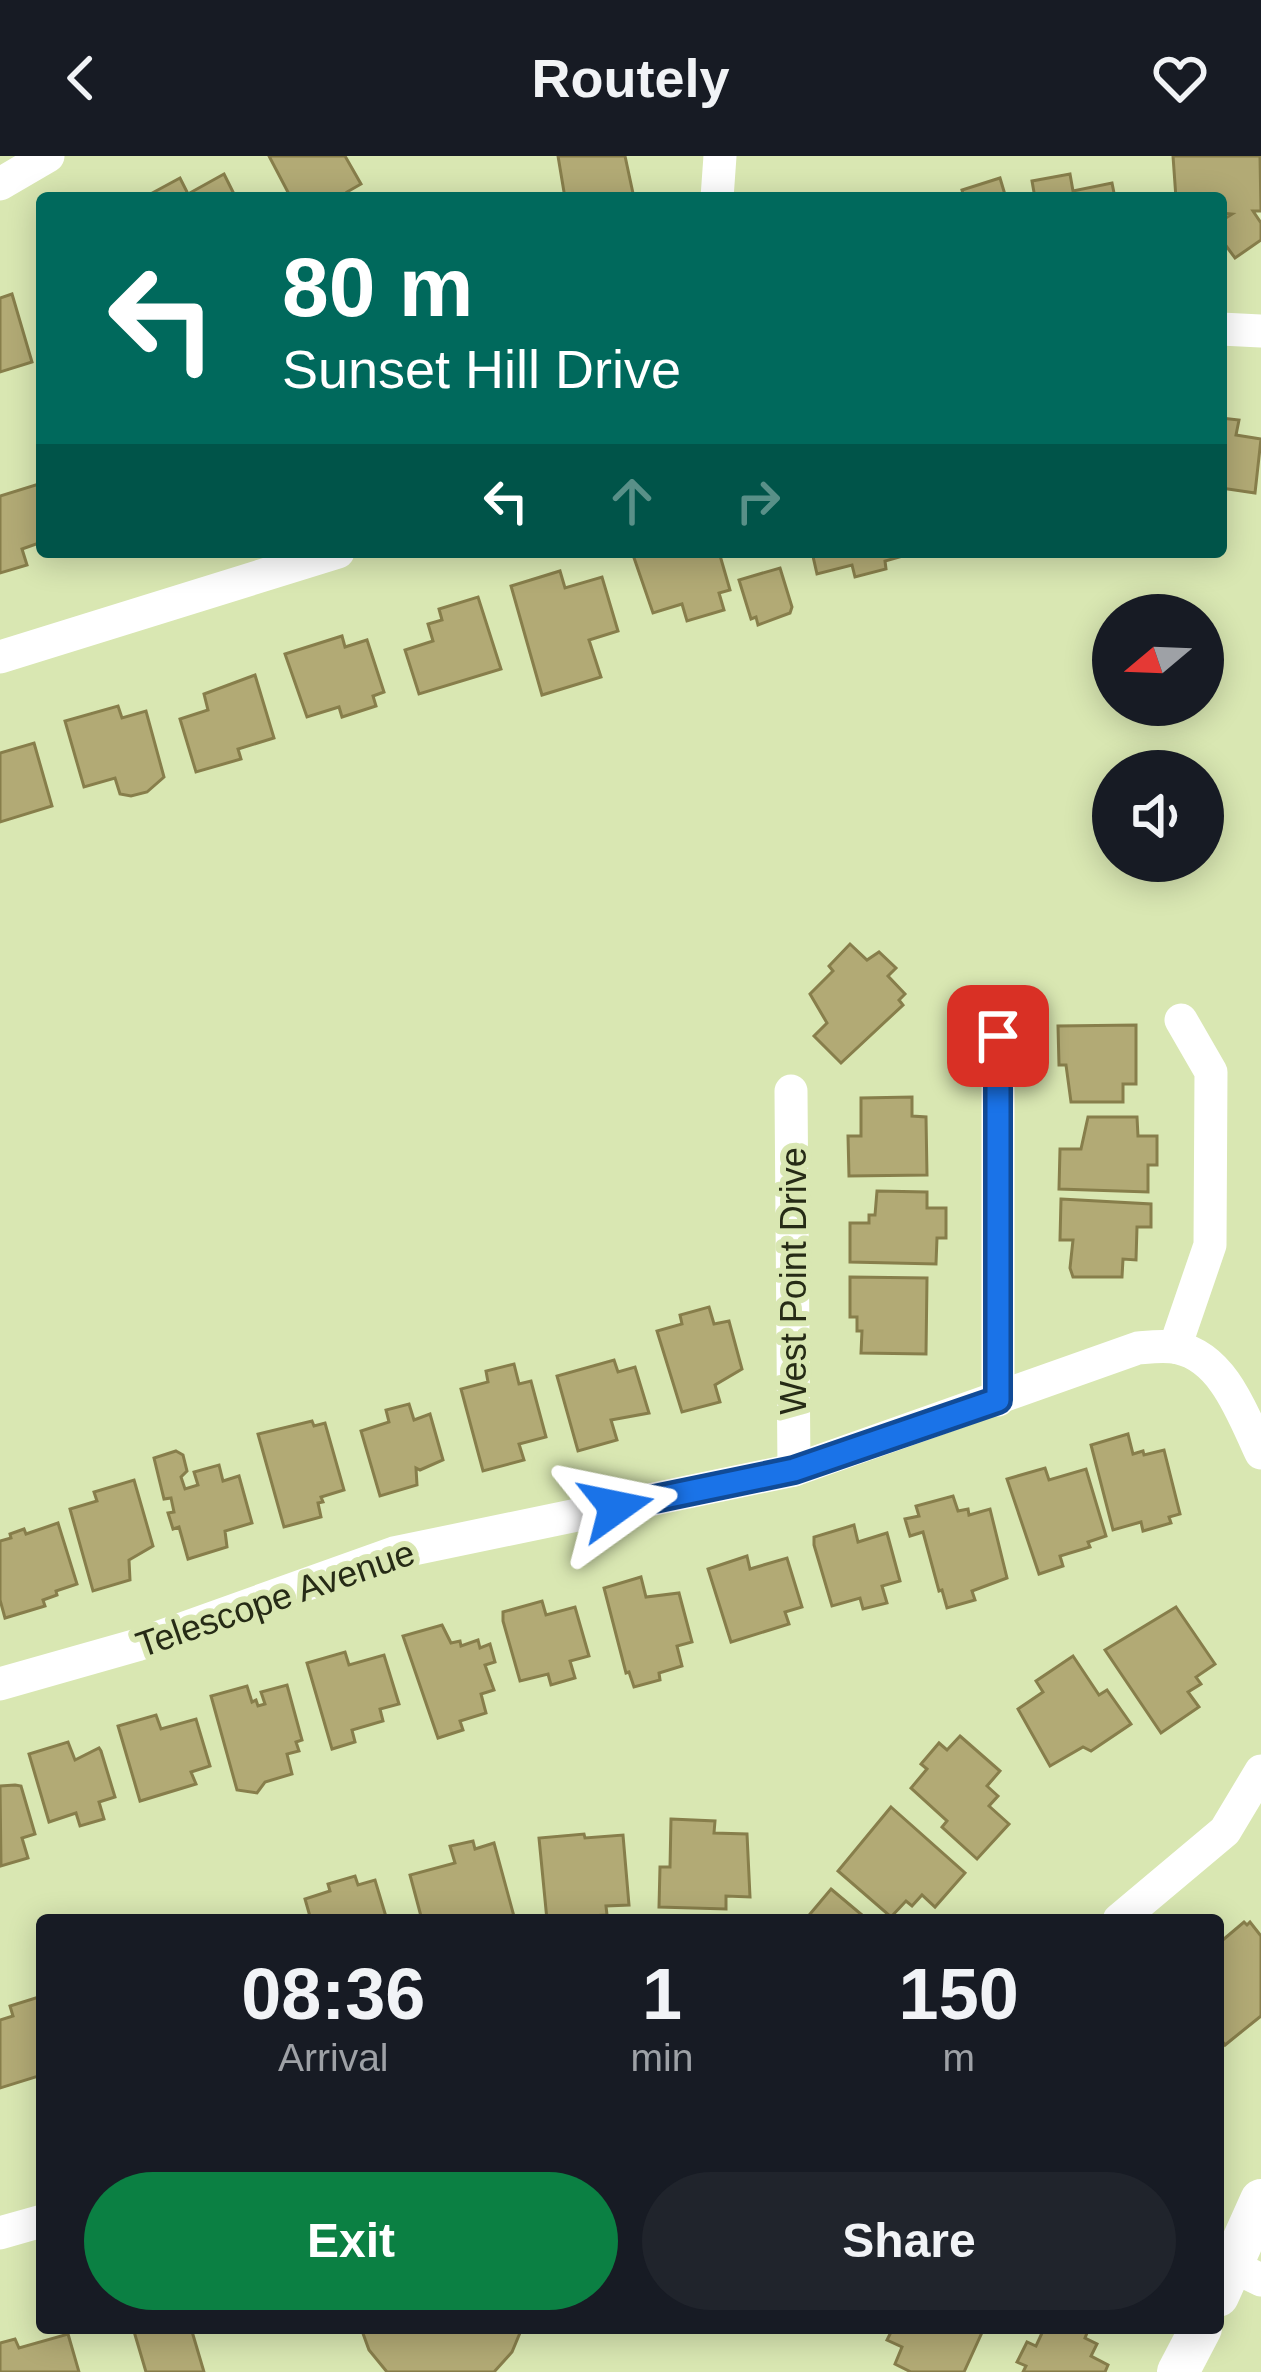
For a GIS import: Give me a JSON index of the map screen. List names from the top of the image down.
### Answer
{
  "streets": {
    "street": ["West Point Drive", "Telescope Avenue"]
  },
  "crossings": [
    ["West Point Drive", "Telescope Avenue"]
  ],
  "north": "left",
  "page": {
    "header": "Routely",
    "turn": ["80 m", "Sunset Hill Drive"],
    "eta": [
      "08:36",
      "Arrival",
      "1",
      "min",
      "150",
      "m"
    ],
    "buttons": ["Exit", "Share"]
  }
}
